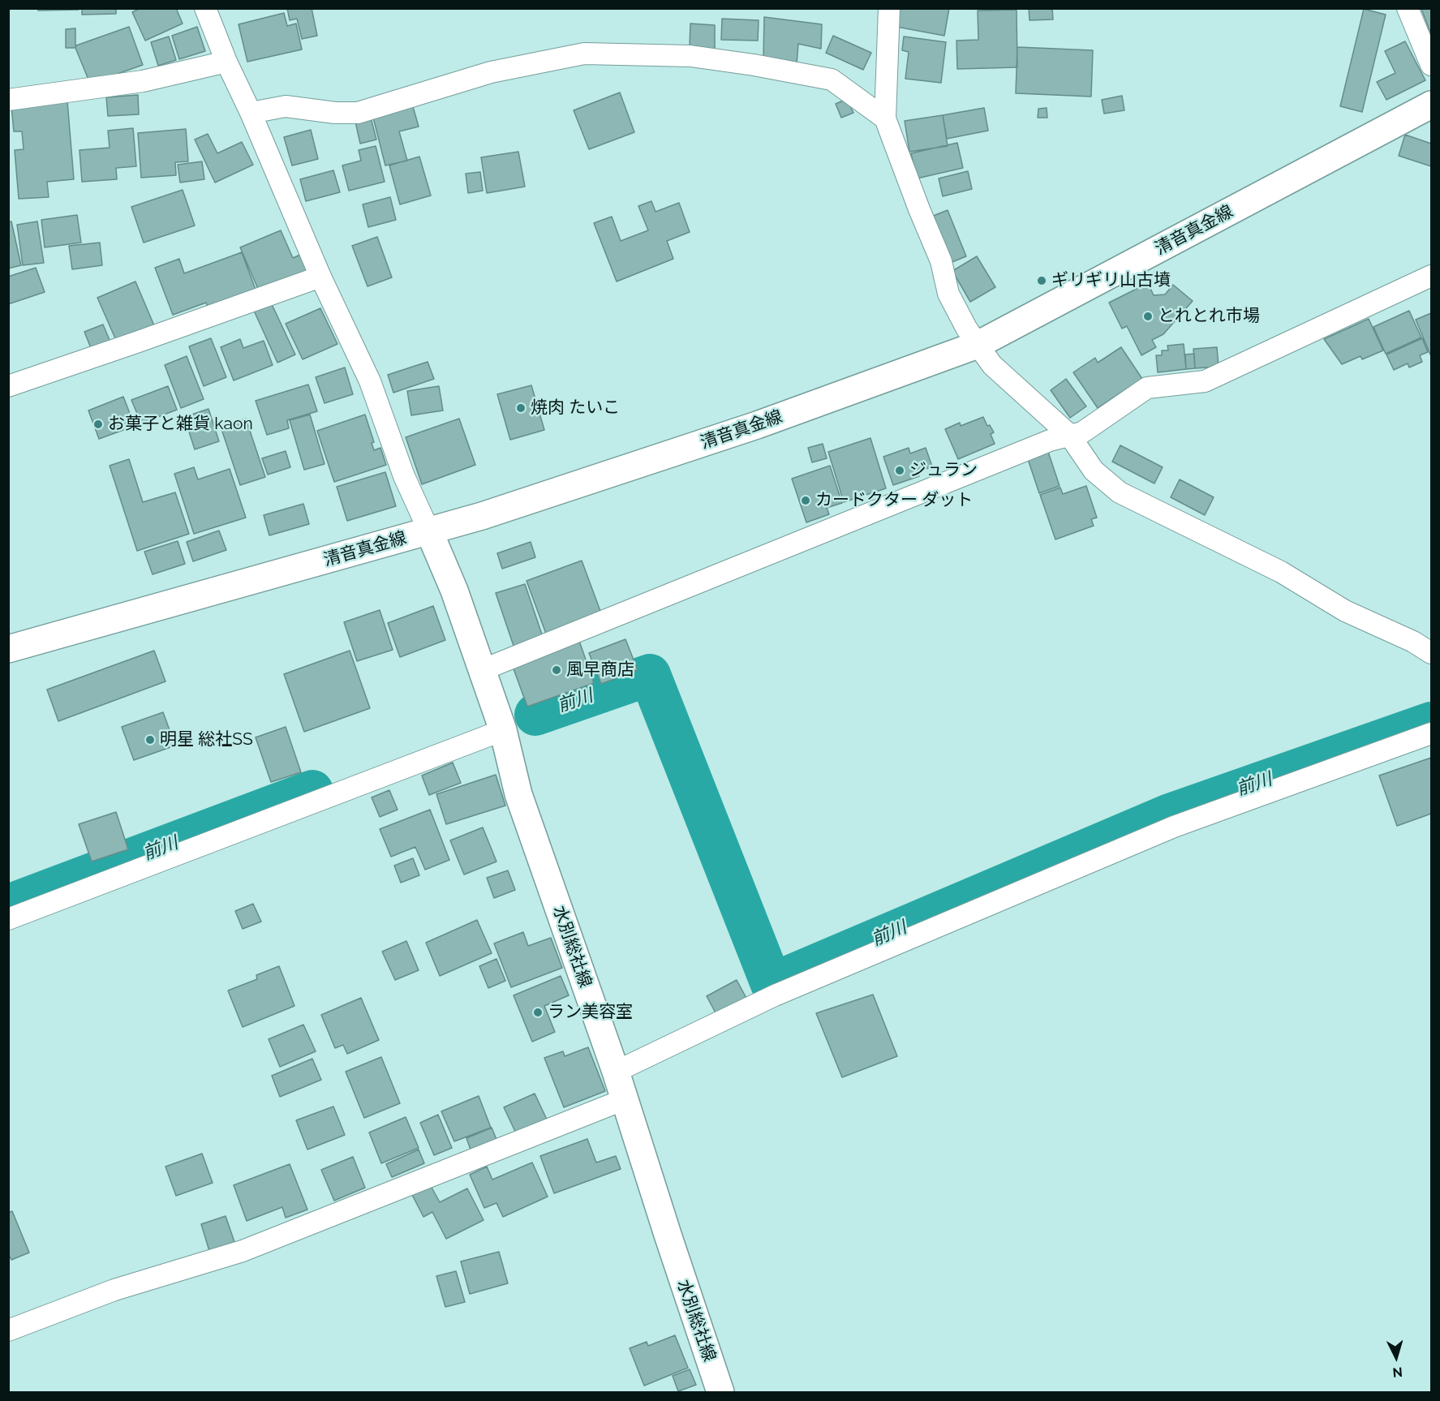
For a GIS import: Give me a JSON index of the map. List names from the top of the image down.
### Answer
{
  "streets": {
    "main road": ["清音真金線", "水別総社線"]
  },
  "crossings": [
    ["清音真金線", "水別総社線"]
  ],
  "water": ["前川"],
  "places": [
    "ギリギリ山古墳",
    "とれとれ市場",
    "焼肉 たいこ",
    "お菓子と雑貨 kaon",
    "ジュラン",
    "カードクター ダット",
    "風早商店",
    "明星 総社SS",
    "ラン美容室"
  ],
  "north": "bottom"
}
